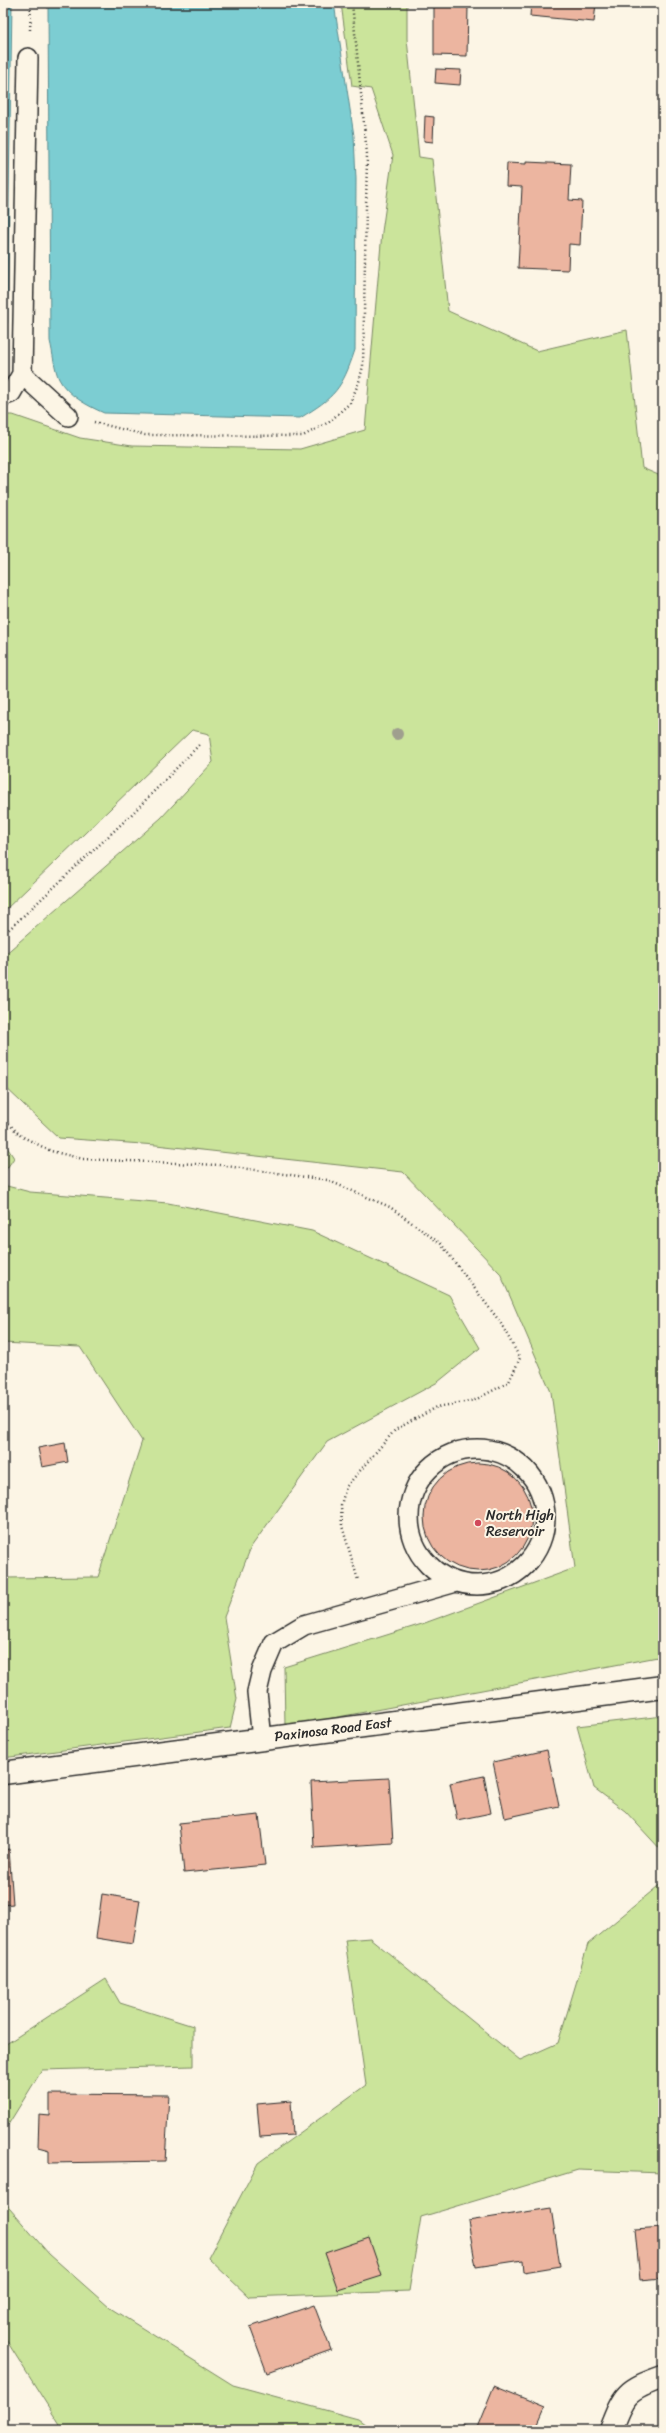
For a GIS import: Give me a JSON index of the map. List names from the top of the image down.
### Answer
{
  "streets": {
    "street": ["Paxinosa Road East"]
  },
  "places": ["North High Reservoir"]
}
